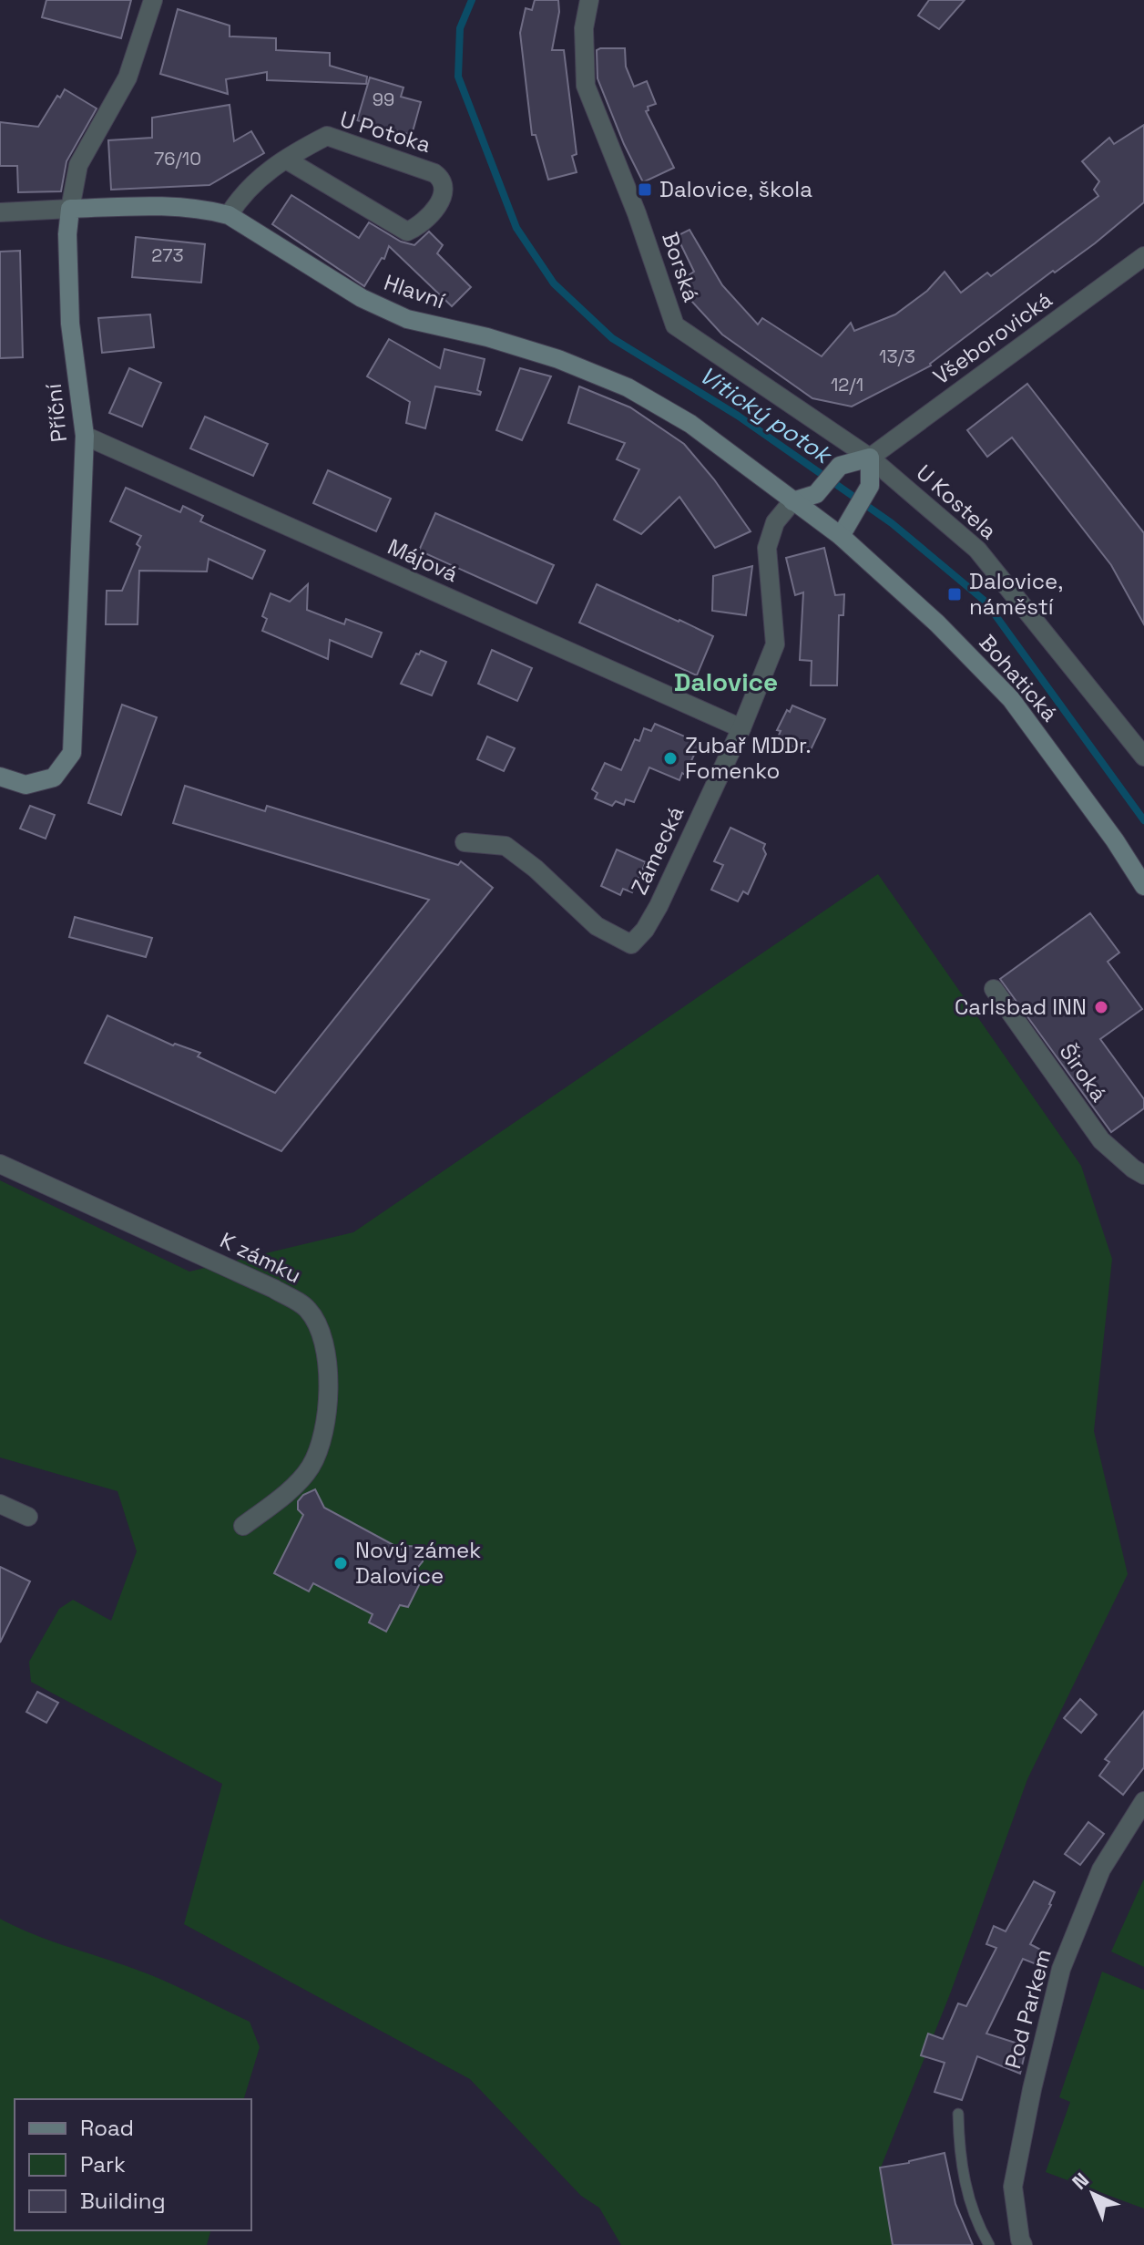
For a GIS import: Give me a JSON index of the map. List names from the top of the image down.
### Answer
{
  "streets": {
    "street": [
      "U Potoka",
      "Borská",
      "Hlavní",
      "Všeborovická",
      "Příční",
      "U Kostela",
      "Májová",
      "Bohatická",
      "Zámecká",
      "Široká",
      "K zámku",
      "Pod Parkem"
    ]
  },
  "crossings": [
    ["U Potoka", "Hlavní"],
    ["Borská", "Všeborovická"],
    ["Borská", "U Kostela"],
    ["Hlavní", "Příční"],
    ["Hlavní", "Bohatická"],
    ["Hlavní", "Zámecká"],
    ["Všeborovická", "U Kostela"],
    ["Příční", "Májová"],
    ["Májová", "Zámecká"],
    ["Bohatická", "Zámecká"]
  ],
  "districts": ["Dalovice"],
  "water": ["Vitický potok"],
  "places": {
    "transit": ["Dalovice, škola", "Dalovice, náměstí"],
    "other": ["Zubař MDDr. Fomenko", "Carlsbad INN", "Nový zámek Dalovice"]
  },
  "house_numbers": [
    "99",
    "76/10",
    "273",
    "13/3",
    "12/1"
  ],
  "legend": ["Road", "Park", "Building"],
  "north": "top left"
}
